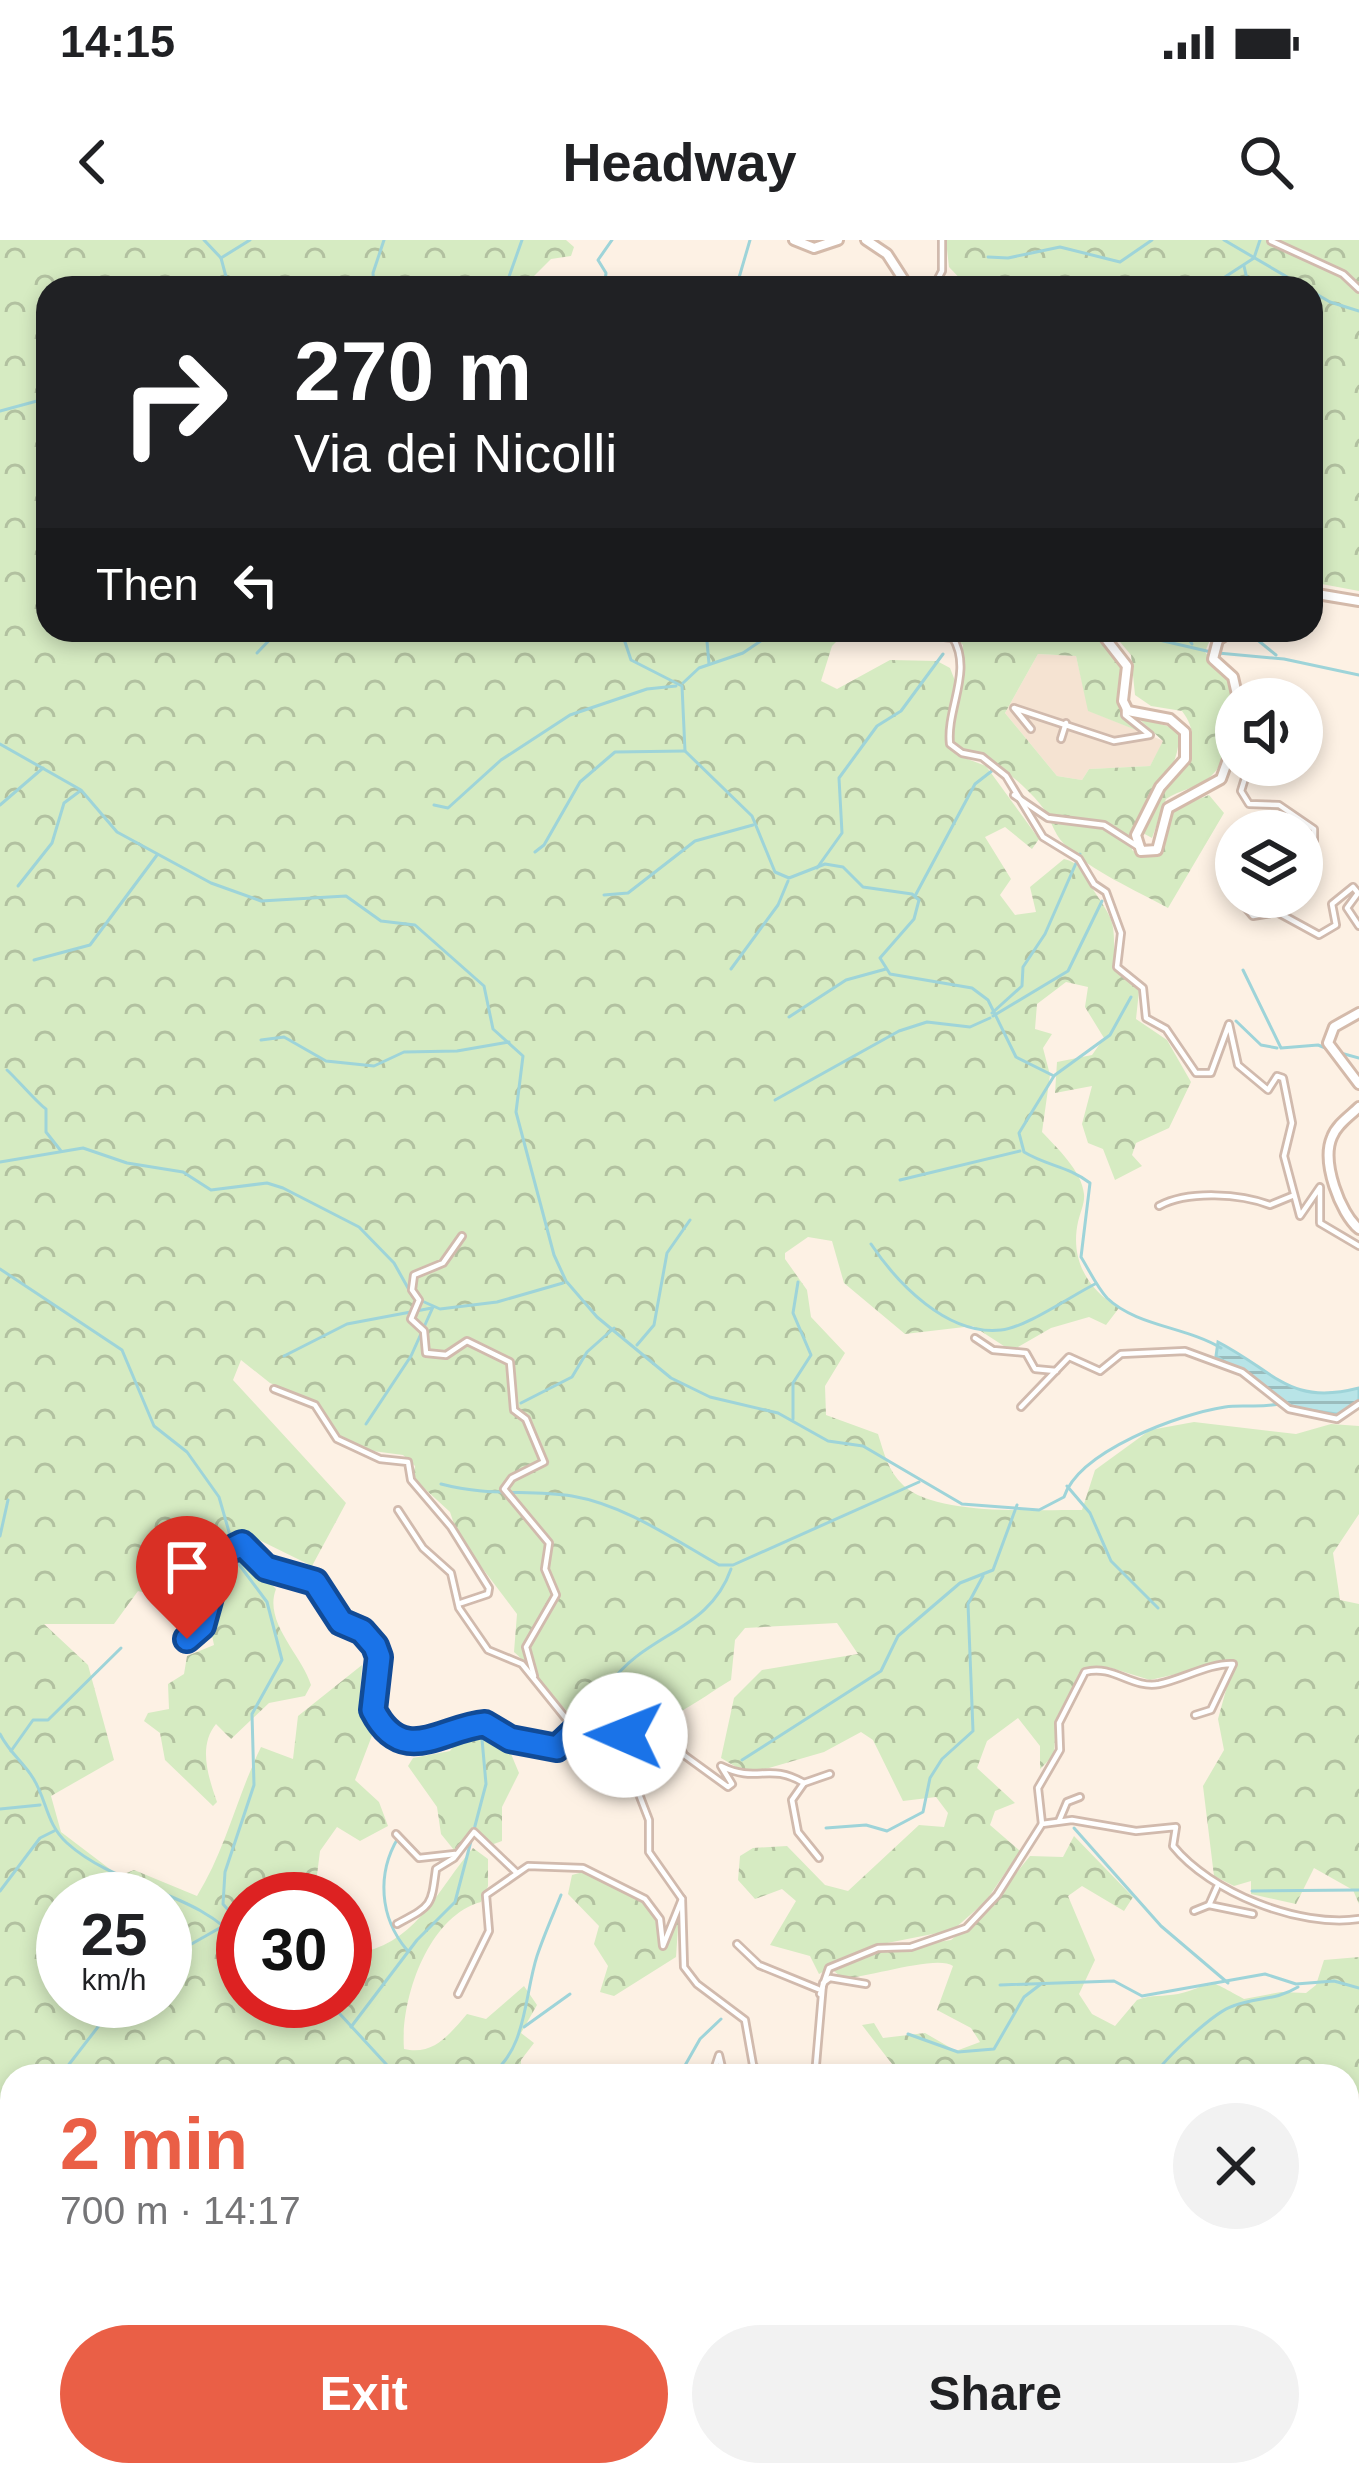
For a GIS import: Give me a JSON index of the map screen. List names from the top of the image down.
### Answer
{
  "page": {
    "status": "14:15",
    "header": "Headway",
    "turn": ["270 m", "Via dei Nicolli"],
    "then": "Then",
    "speed": "25 km/h",
    "limit": "30",
    "heading": ["2 min", "700 m · 14:17"],
    "buttons": ["Exit", "Share"]
  }
}
